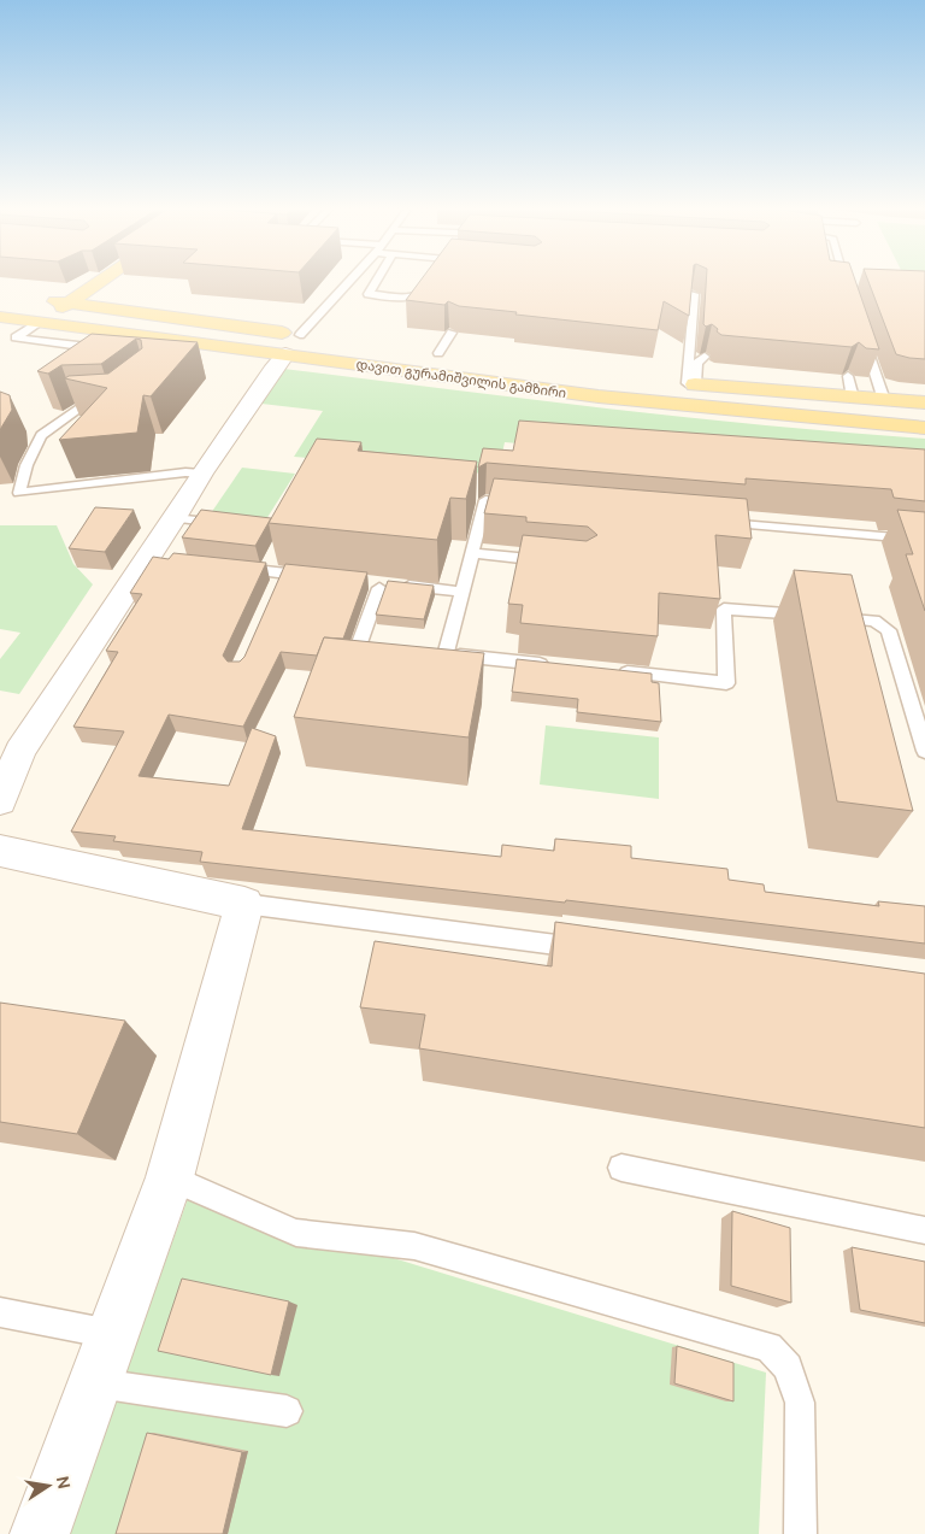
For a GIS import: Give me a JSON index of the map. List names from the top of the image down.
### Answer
{
  "streets": {
    "main road": ["დავით გურამიშვილის გამზირი"]
  },
  "north": "right"
}
